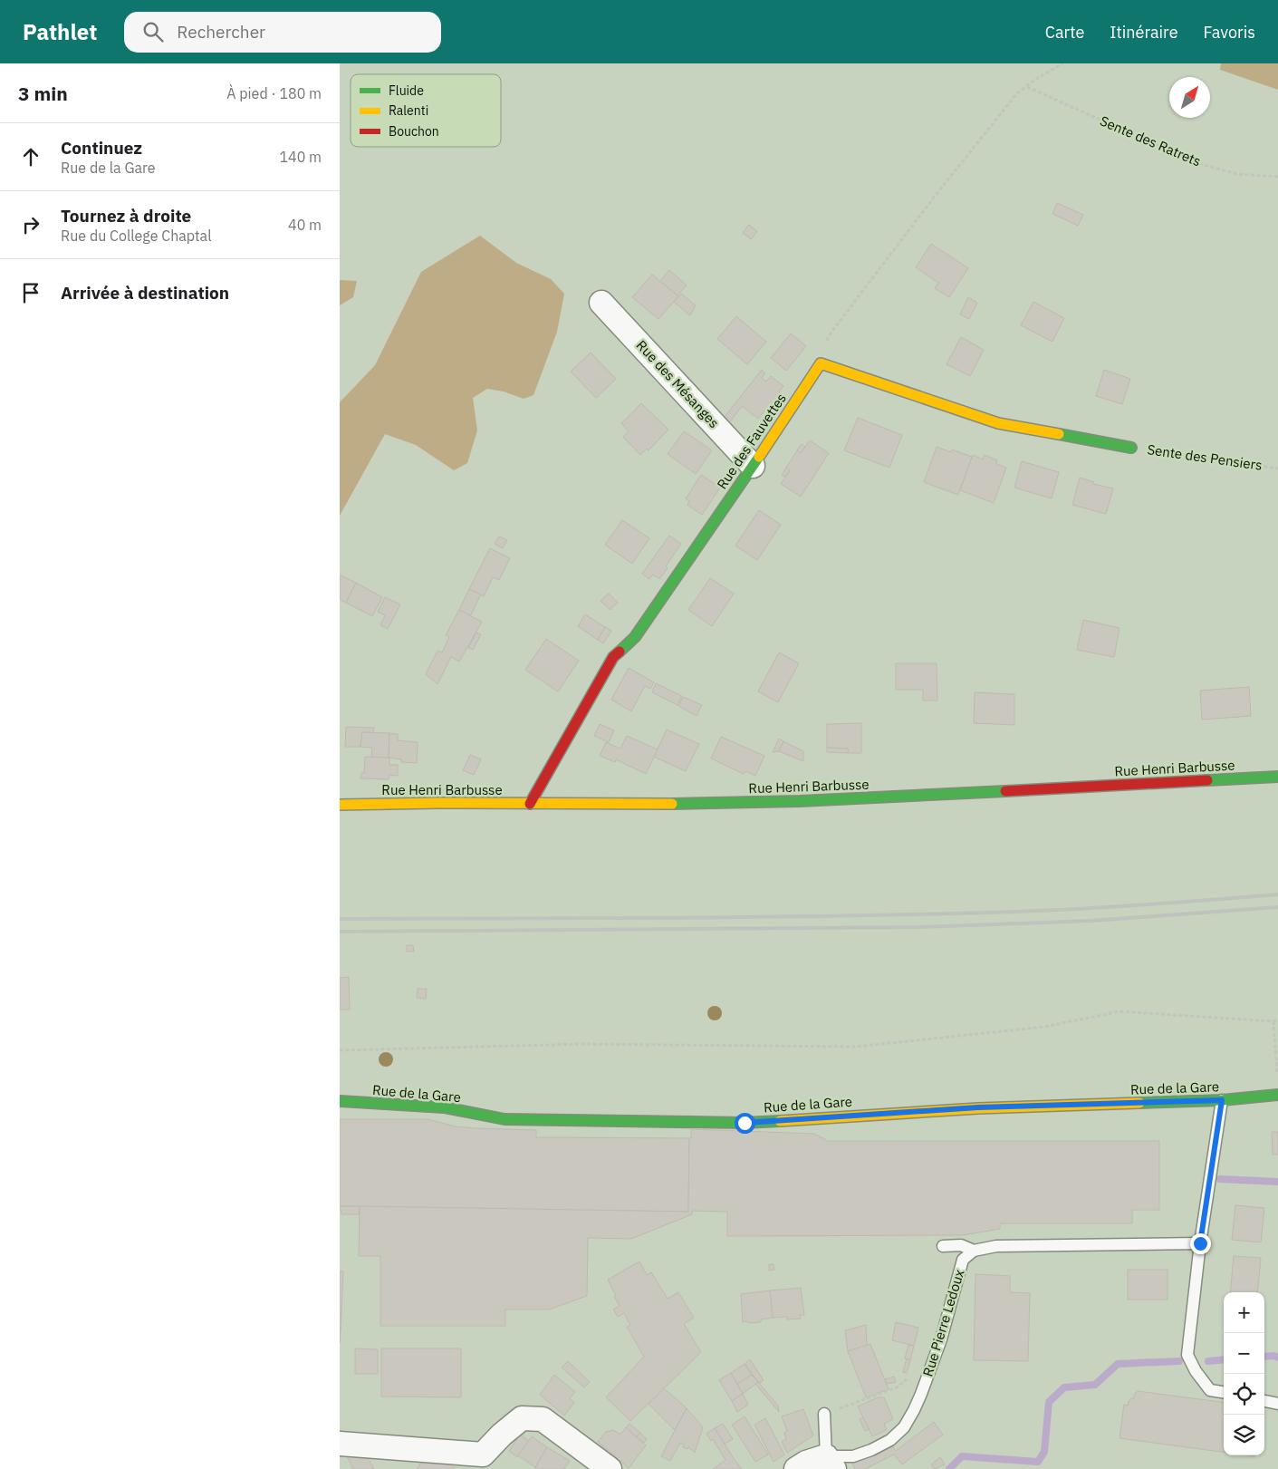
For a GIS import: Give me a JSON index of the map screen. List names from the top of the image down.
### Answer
{
  "streets": {
    "street": [
      "Rue des Mésanges",
      "Rue des Fauvettes",
      "Rue Henri Barbusse",
      "Rue de la Gare"
    ],
    "lane": ["Rue Pierre Ledoux"],
    "path": ["Sente des Ratrets", "Sente des Pensiers"]
  },
  "crossings": [
    ["Rue des Mésanges", "Rue des Fauvettes"],
    ["Rue des Fauvettes", "Sente des Pensiers"],
    ["Rue des Fauvettes", "Rue Henri Barbusse"]
  ],
  "legend": ["Fluide", "Ralenti", "Bouchon"],
  "north": "top right",
  "page": {
    "header": "Pathlet",
    "search": "Rechercher",
    "nav": ["Carte", "Itinéraire", "Favoris"],
    "heading": ["3 min", "À pied · 180 m"],
    "list": [
      ["Continuez", "Rue de la Gare", "140 m"],
      ["Tournez à droite", "Rue du College Chaptal", "40 m"],
      "Arrivée à destination"
    ],
    "map_buttons": ["+", "−"]
  }
}
